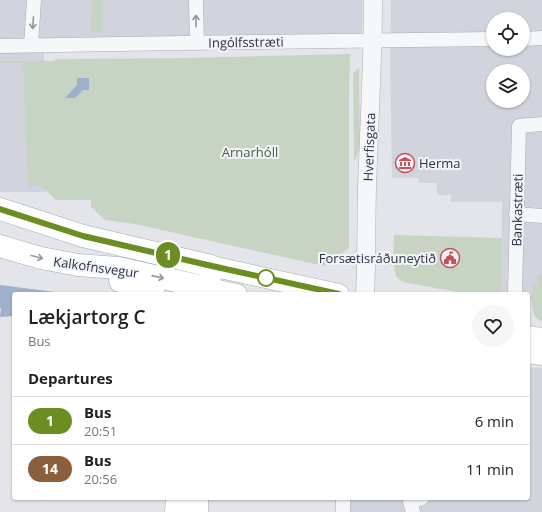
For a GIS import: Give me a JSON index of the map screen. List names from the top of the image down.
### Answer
{
  "streets": {
    "main road": ["Kalkofnsvegur"],
    "street": ["Ingólfsstræti", "Hverfisgata", "Bankastræti"]
  },
  "crossings": [
    ["Ingólfsstræti", "Hverfisgata"]
  ],
  "parks": ["Arnarhóll"],
  "places": {
    "museum": ["Herma"],
    "public building": ["Forsætisráðuneytið"]
  },
  "lines": ["bus line 1"],
  "page": {
    "on_map": "1",
    "heading": [
      ["Lækjartorg C", "Bus"],
      "Departures"
    ],
    "list": [
      {
        "mark": "1",
        "name": "Bus",
        "note": "20:51",
        "value": "6 min"
      },
      {
        "mark": "14",
        "name": "Bus",
        "note": "20:56",
        "value": "11 min"
      }
    ]
  }
}
